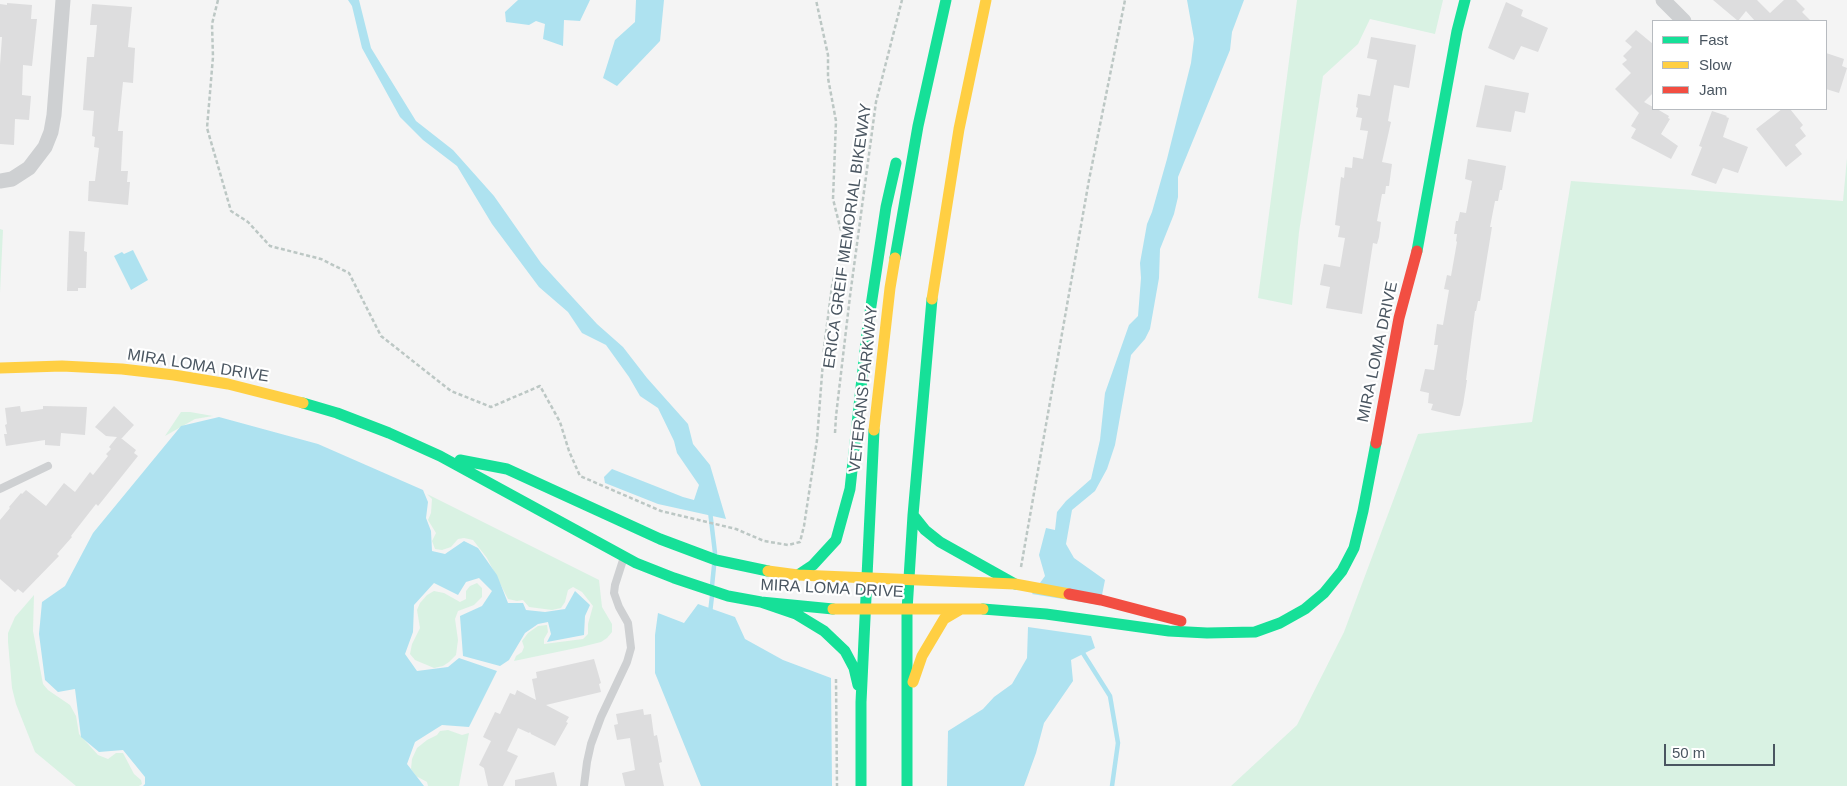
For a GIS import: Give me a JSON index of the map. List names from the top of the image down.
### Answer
{
  "streets": {
    "main road": ["MIRA LOMA DRIVE", "VETERANS PARKWAY"],
    "path": ["ERICA GREIF MEMORIAL BIKEWAY"]
  },
  "crossings": [
    ["MIRA LOMA DRIVE", "VETERANS PARKWAY"]
  ],
  "legend": ["Fast", "Slow", "Jam"],
  "scale_bar": "50 m"
}
